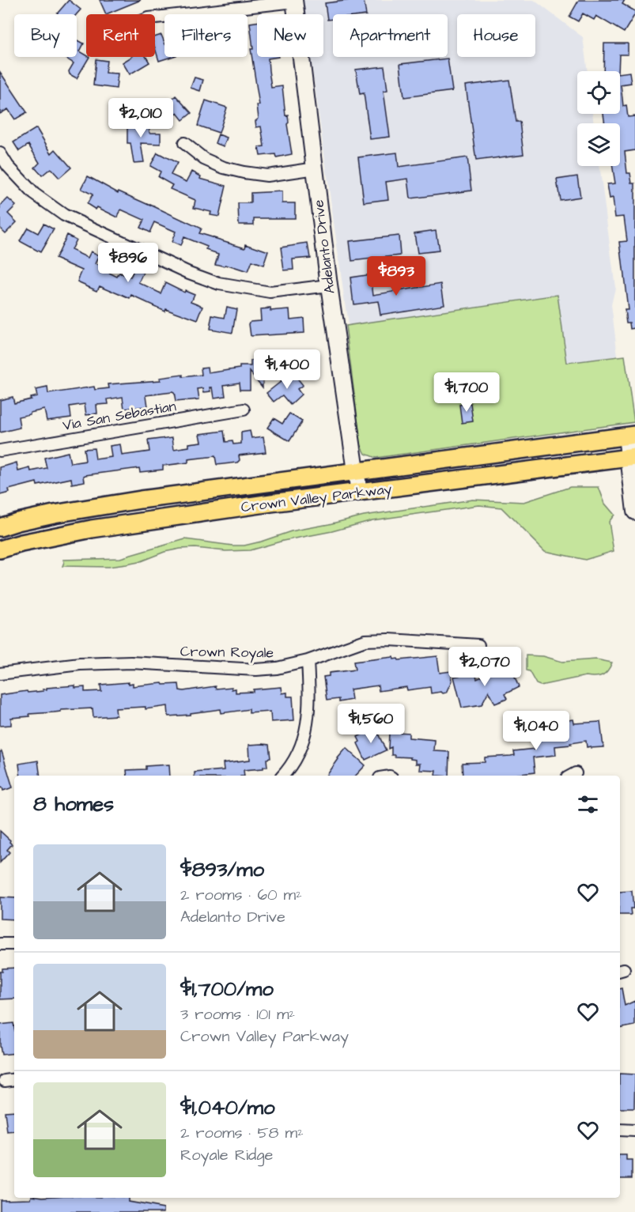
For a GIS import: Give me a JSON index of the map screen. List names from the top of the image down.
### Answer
{
  "streets": {
    "main road": ["Crown Valley Parkway"],
    "street": ["Adelanto Drive", "Via San Sebastian", "Crown Royale"]
  },
  "crossings": [
    ["Adelanto Drive", "Crown Valley Parkway"]
  ],
  "page": {
    "chip": [
      "Buy",
      "Rent",
      "Filters",
      "New",
      "Apartment",
      "House"
    ],
    "price": [
      "$2,010",
      "$896",
      "$893",
      "$1,400",
      "$1,700",
      "$2,070",
      "$1,560",
      "$1,040"
    ],
    "heading": "8 homes",
    "list": [
      {
        "name": "$893/mo",
        "note": "2 rooms · 60 m² · Adelanto Drive"
      },
      {
        "name": "$1,700/mo",
        "note": "3 rooms · 101 m² · Crown Valley Parkway"
      },
      {
        "name": "$1,040/mo",
        "note": "2 rooms · 58 m² · Royale Ridge"
      }
    ]
  }
}
